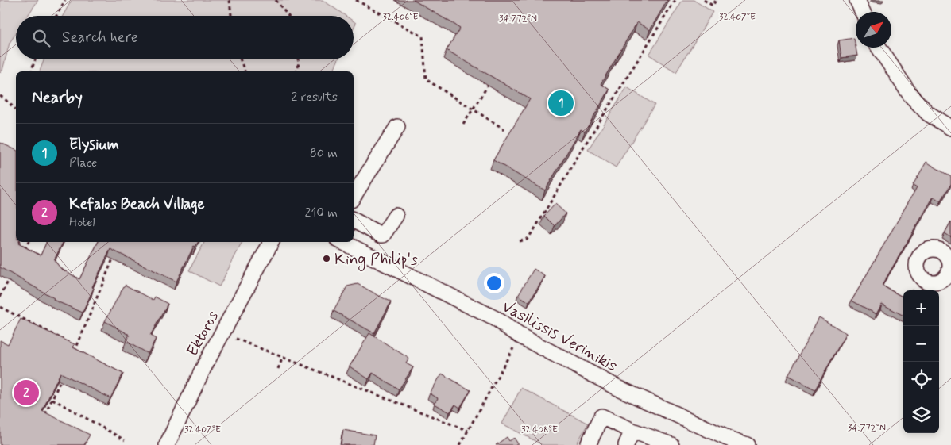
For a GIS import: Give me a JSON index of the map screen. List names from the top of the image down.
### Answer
{
  "streets": {
    "street": ["Ektoros", "Vasilissis Verinikis"]
  },
  "places": ["King Philip's"],
  "north": "top right",
  "page": {
    "search": "Search here",
    "heading": ["Nearby", "2 results"],
    "pins": ["1", "2"],
    "list": [
      {
        "mark": "1",
        "name": "Elysium",
        "note": "Place",
        "value": "80 m"
      },
      {
        "mark": "2",
        "name": "Kefalos Beach Village",
        "note": "Hotel",
        "value": "210 m"
      }
    ],
    "map_buttons": ["+", "−"]
  },
  "coordinates": [
    "32.406°E",
    "32.407°E",
    "34.772°N",
    "32.408°E"
  ]
}
